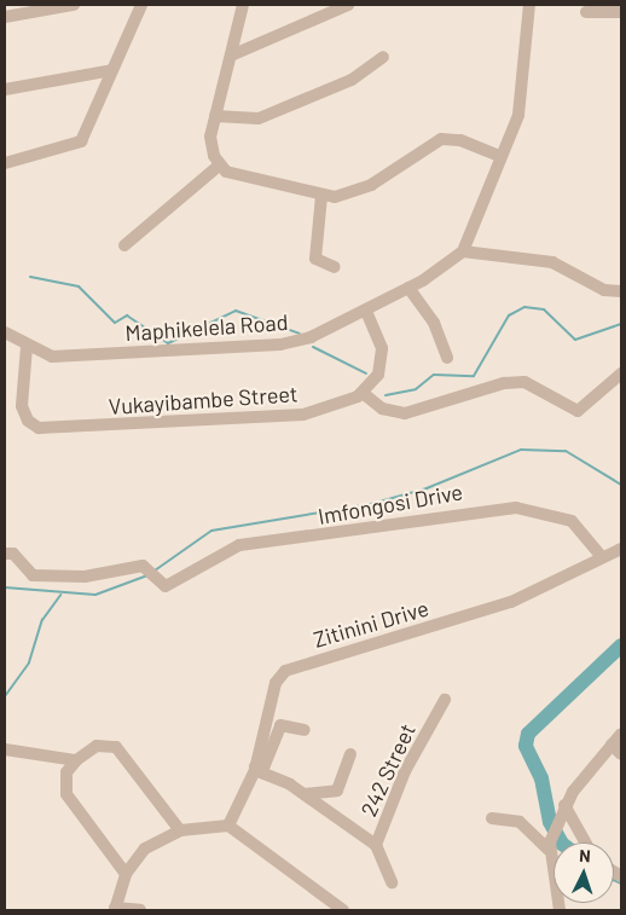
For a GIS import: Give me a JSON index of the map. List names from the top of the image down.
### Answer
{
  "streets": {
    "street": [
      "Maphikelela Road",
      "Vukayibambe Street",
      "Imfongosi Drive",
      "Zitinini Drive",
      "242 Street"
    ]
  },
  "crossings": [
    ["Maphikelela Road", "Vukayibambe Street"],
    ["Imfongosi Drive", "Zitinini Drive"],
    ["Zitinini Drive", "242 Street"]
  ],
  "north": "top"
}
